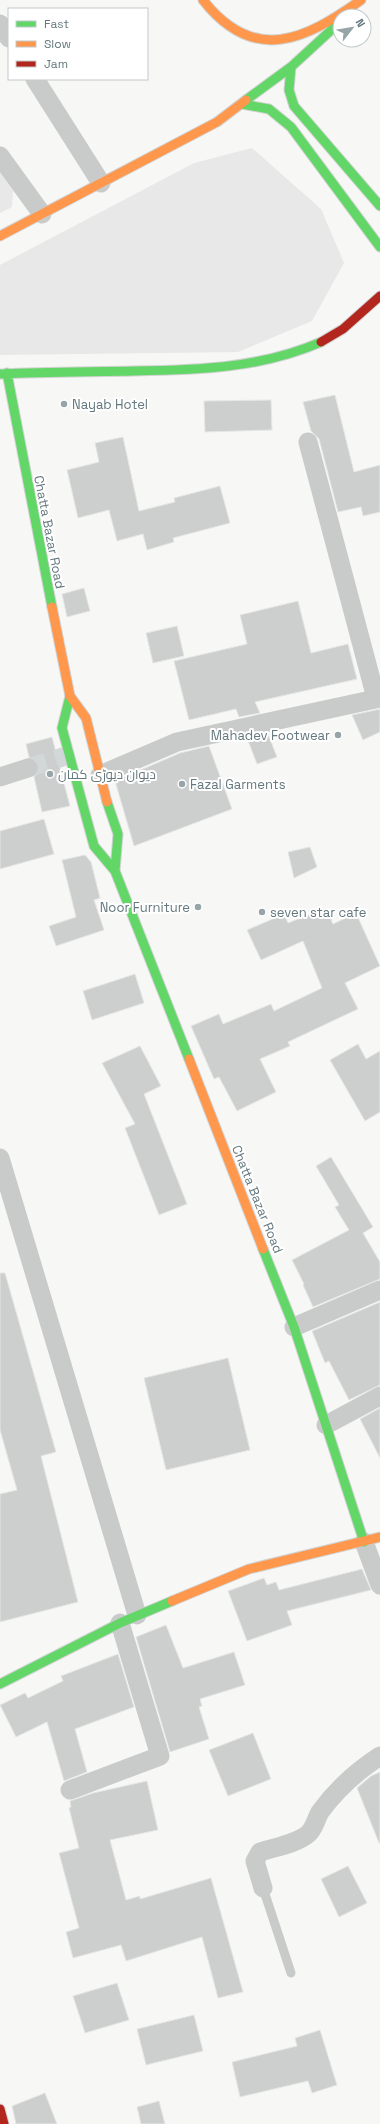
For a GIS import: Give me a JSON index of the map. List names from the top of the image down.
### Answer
{
  "streets": {
    "main road": ["Chatta Bazar Road"]
  },
  "places": [
    "Nayab Hotel",
    "Mahadev Footwear",
    "دیوان دیوڑی کمان",
    "Fazal Garments",
    "Noor Furniture",
    "seven star cafe"
  ],
  "legend": ["Fast", "Slow", "Jam"],
  "north": "top right"
}
